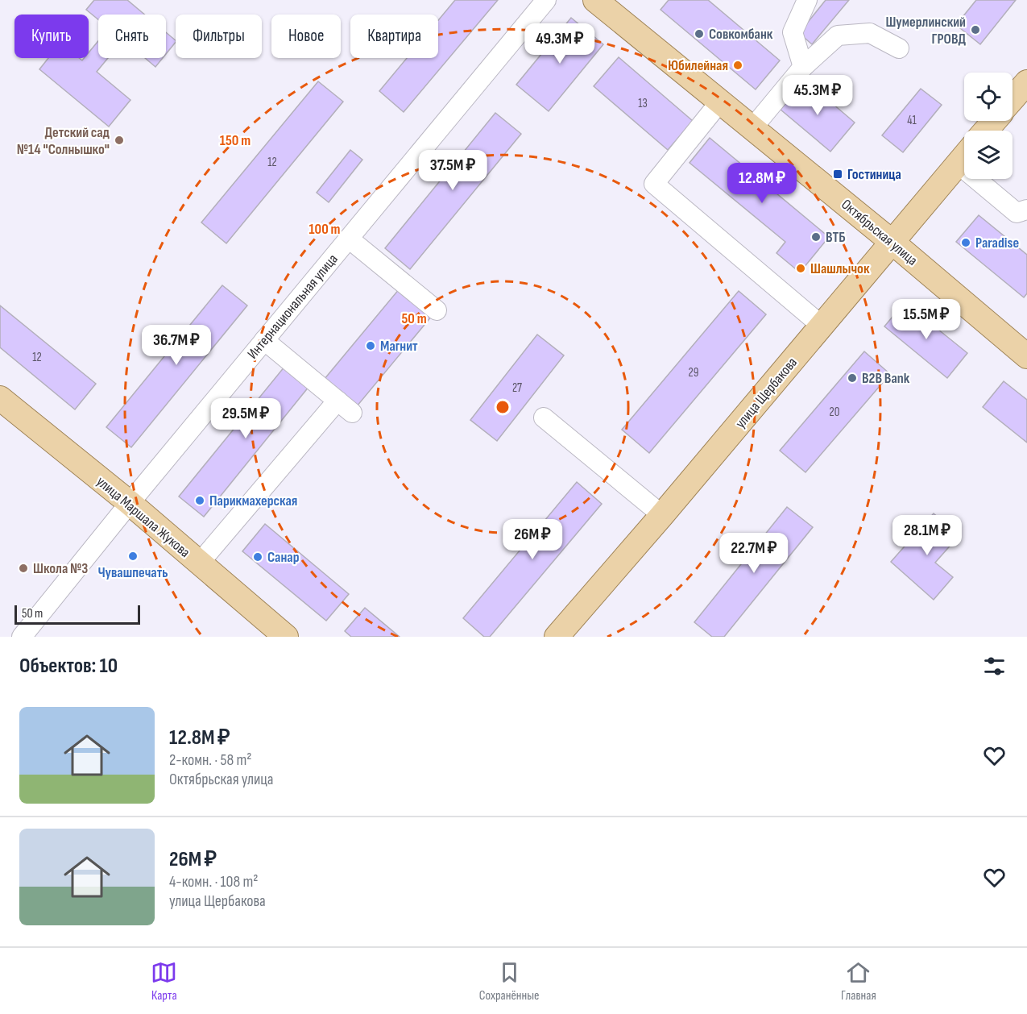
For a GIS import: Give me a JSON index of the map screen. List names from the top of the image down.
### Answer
{
  "streets": {
    "main road": ["Октябрьская улица", "улица Щербакова", "улица Маршала Жукова"],
    "street": ["Интернациональная улица"]
  },
  "crossings": [
    ["Октябрьская улица", "улица Щербакова"],
    ["Интернациональная улица", "улица Маршала Жукова"]
  ],
  "places": {
    "other": [
      "Шумерлинский ГРОВД",
      "Совкомбанк",
      "Юбилейная",
      "Детский сад №14 \"Солнышко\"",
      "ВТБ",
      "Paradise",
      "Шашлычок",
      "Магнит",
      "B2B Bank",
      "Парикмахерская",
      "Чувашпечать",
      "Санар",
      "Школа №3"
    ],
    "transit": ["Гостиница"]
  },
  "house_numbers": [
    "13",
    "41",
    "12",
    "12",
    "29",
    "27",
    "20"
  ],
  "scale_bar": "50 m",
  "page": {
    "chip": [
      "Купить",
      "Снять",
      "Фильтры",
      "Новое",
      "Квартира"
    ],
    "price": [
      "49.3M ₽",
      "45.3M ₽",
      "37.5M ₽",
      "12.8M ₽",
      "15.5M ₽",
      "36.7M ₽",
      "29.5M ₽",
      "28.1M ₽",
      "26M ₽",
      "22.7M ₽"
    ],
    "scale": "50 m",
    "heading": "Объектов: 10",
    "list": [
      {
        "name": "12.8M ₽",
        "note": "2-комн. · 58 m² · Октябрьская улица"
      },
      {
        "name": "26M ₽",
        "note": "4-комн. · 108 m² · улица Щербакова"
      }
    ],
    "tabs": ["Карта", "Сохранённые", "Главная"]
  },
  "rings": ["150 m", "100 m", "50 m"]
}
